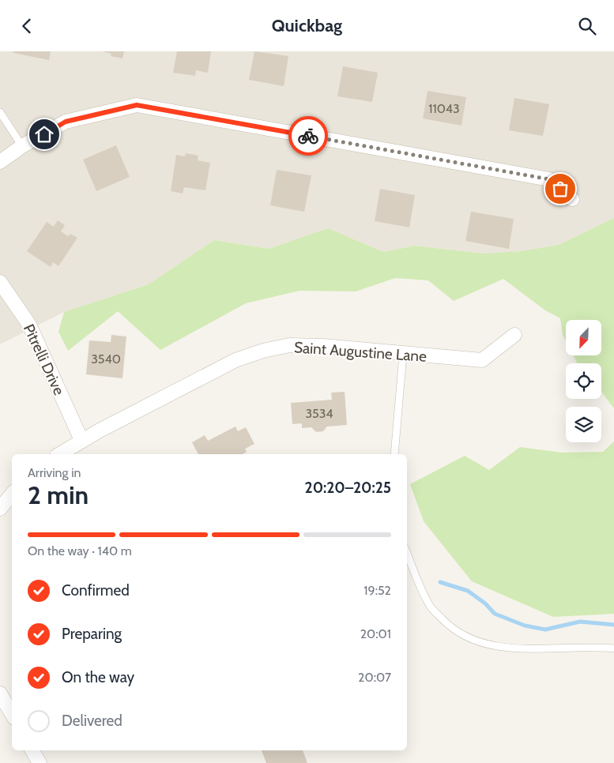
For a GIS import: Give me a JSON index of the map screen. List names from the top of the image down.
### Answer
{
  "streets": {
    "street": ["Saint Augustine Lane", "Pitrelli Drive"]
  },
  "crossings": [
    ["Saint Augustine Lane", "Pitrelli Drive"]
  ],
  "house_numbers": ["11043", "3540", "3534"],
  "north": "bottom left",
  "page": {
    "header": "Quickbag",
    "heading": ["2 min", "Arriving in", "20:20–20:25"],
    "bar": "On the way · 140 m",
    "list": [
      ["Confirmed", "19:52"],
      ["Preparing", "20:01"],
      ["On the way", "20:07"],
      "Delivered"
    ]
  }
}
